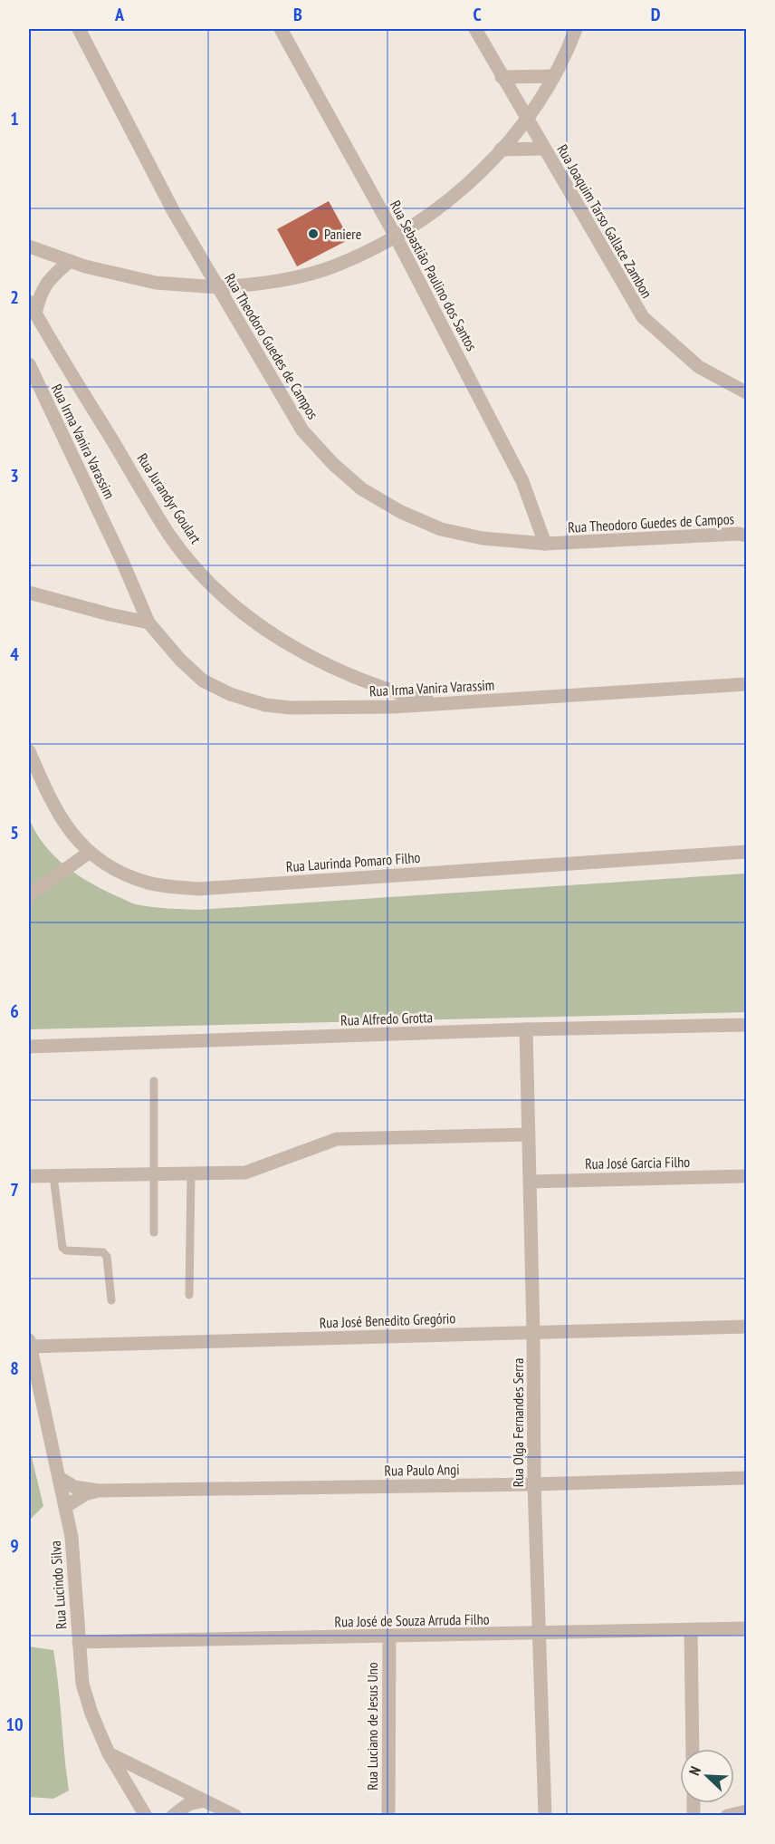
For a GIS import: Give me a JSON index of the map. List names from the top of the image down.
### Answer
{
  "streets": {
    "street": [
      "Rua Joaquim Tarso Gallace Zambon",
      "Rua Sebastião Paulino dos Santos",
      "Rua Theodoro Guedes de Campos",
      "Rua Irma Vanira Varassim",
      "Rua Jurandyr Goulart",
      "Rua Laurinda Pomaro Filho",
      "Rua Alfredo Grotta",
      "Rua José Garcia Filho",
      "Rua José Benedito Gregório",
      "Rua Olga Fernandes Serra",
      "Rua Paulo Angi",
      "Rua Lucindo Silva",
      "Rua José de Souza Arruda Filho",
      "Rua Luciano de Jesus Uno"
    ]
  },
  "crossings": [
    ["Rua Sebastião Paulino dos Santos", "Rua Theodoro Guedes de Campos"],
    ["Rua Irma Vanira Varassim", "Rua Jurandyr Goulart"],
    ["Rua Alfredo Grotta", "Rua Olga Fernandes Serra"],
    ["Rua José Garcia Filho", "Rua Olga Fernandes Serra"],
    ["Rua José Benedito Gregório", "Rua Olga Fernandes Serra"],
    ["Rua José Benedito Gregório", "Rua Lucindo Silva"],
    ["Rua Olga Fernandes Serra", "Rua Paulo Angi"],
    ["Rua Olga Fernandes Serra", "Rua José de Souza Arruda Filho"],
    ["Rua Paulo Angi", "Rua Lucindo Silva"],
    ["Rua Lucindo Silva", "Rua José de Souza Arruda Filho"],
    ["Rua José de Souza Arruda Filho", "Rua Luciano de Jesus Uno"]
  ],
  "places": ["Paniere"],
  "north": "top left",
  "grid": {
    "columns": [
      "A",
      "B",
      "C",
      "D"
    ],
    "rows": [
      "1",
      "2",
      "3",
      "4",
      "5",
      "6",
      "7",
      "8",
      "9",
      "10"
    ]
  }
}
